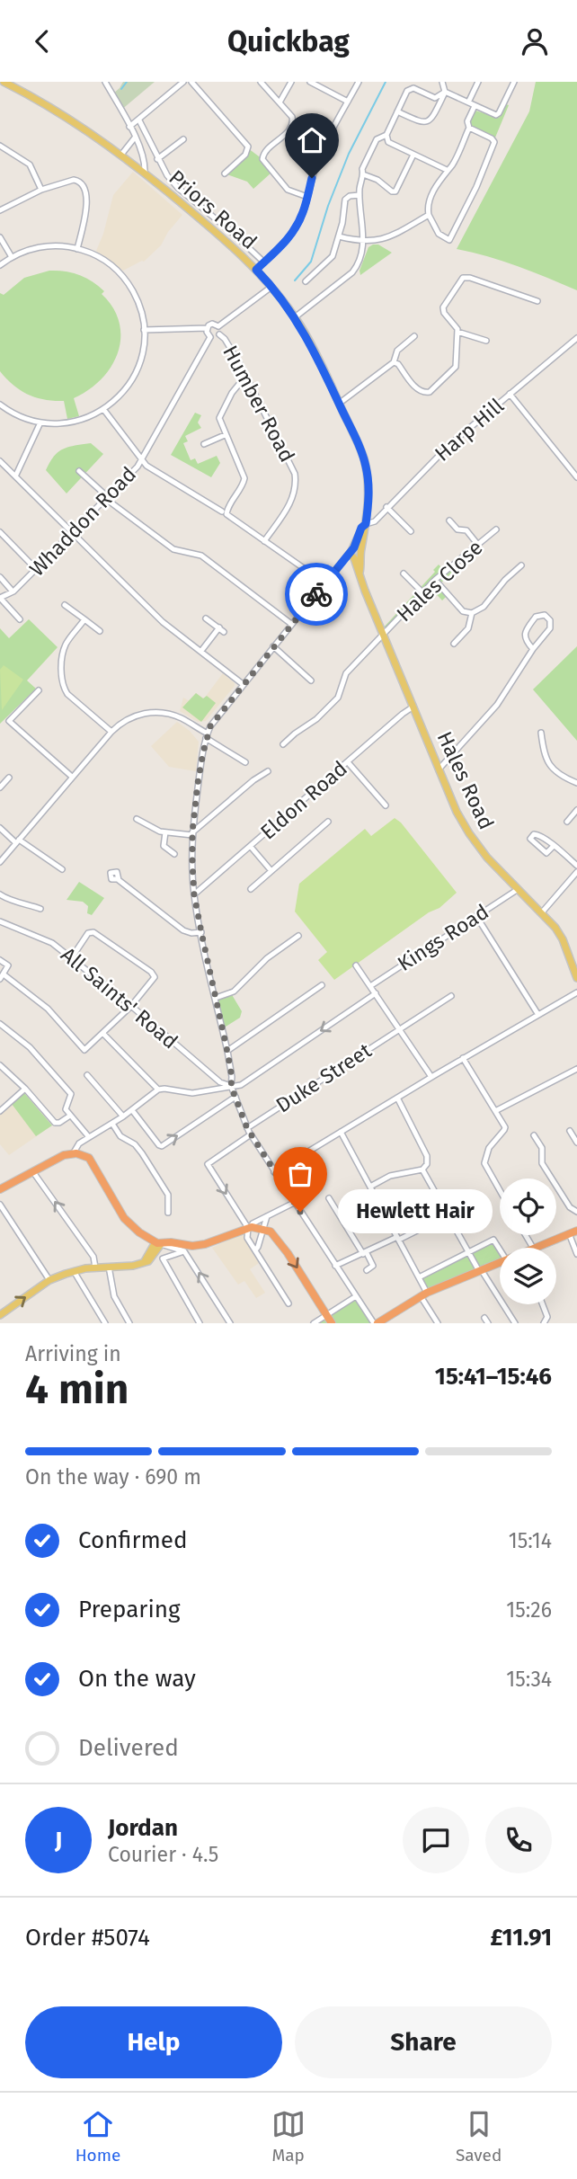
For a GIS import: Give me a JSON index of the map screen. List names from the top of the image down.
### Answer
{
  "streets": {
    "main road": ["Priors Road", "Hales Road"],
    "street": [
      "Humber Road",
      "Harp Hill",
      "Whaddon Road",
      "Hales Close",
      "Eldon Road",
      "Kings Road",
      "All Saints' Road",
      "Duke Street"
    ]
  },
  "crossings": [
    ["Priors Road", "Harp Hill"],
    ["Priors Road", "Hales Road"],
    ["Humber Road", "Whaddon Road"],
    ["Hales Close", "Hales Road"],
    ["Hales Road", "Eldon Road"],
    ["Hales Road", "Kings Road"]
  ],
  "places": ["Hewlett Hair"],
  "page": {
    "header": "Quickbag",
    "bubble": "Hewlett Hair",
    "heading": ["4 min", "Arriving in", "15:41–15:46"],
    "panel": [
      "Jordan",
      "Courier · 4.5",
      "Order #5074",
      "£11.91"
    ],
    "bar": "On the way · 690 m",
    "list": [
      ["Confirmed", "15:14"],
      ["Preparing", "15:26"],
      ["On the way", "15:34"],
      "Delivered"
    ],
    "round": "J",
    "buttons": ["Help", "Share"],
    "tabs": ["Home", "Map", "Saved"]
  }
}
